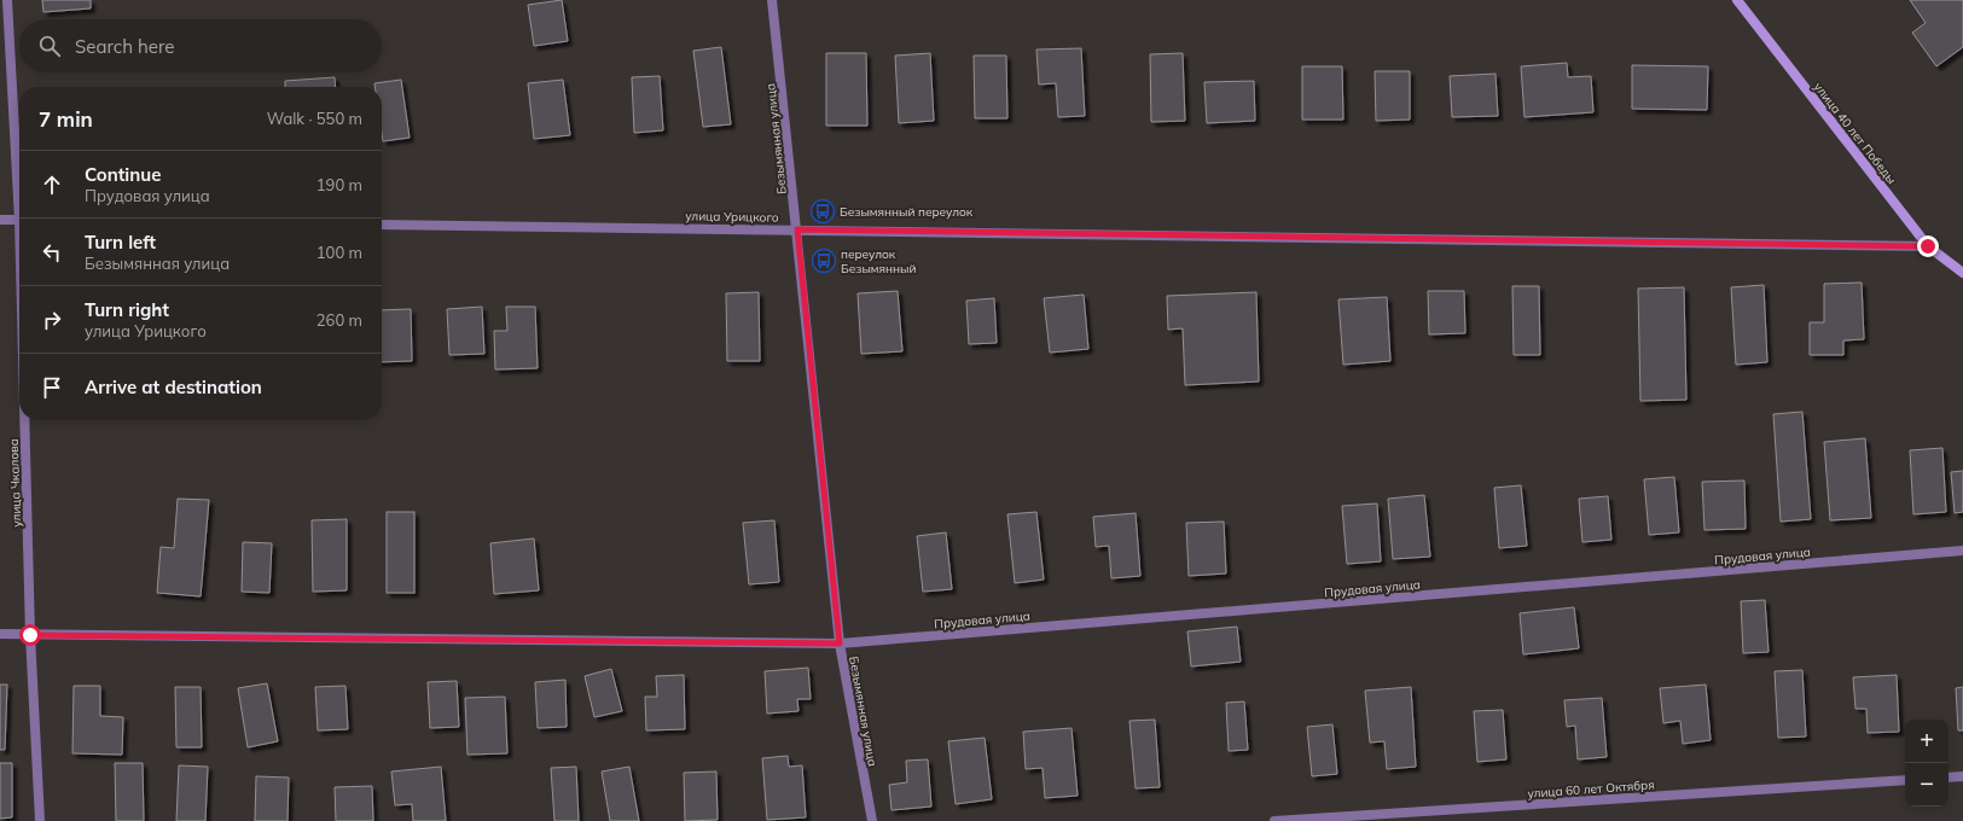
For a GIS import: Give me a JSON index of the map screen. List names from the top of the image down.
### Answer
{
  "streets": {
    "main road": ["улица 40 лет Победы"],
    "street": [
      "Безымянная улица",
      "улица Урицкого",
      "улица Чкалова",
      "Прудовая улица",
      "улица 60 лет Октября"
    ]
  },
  "crossings": [
    ["улица 40 лет Победы", "улица Урицкого"],
    ["Безымянная улица", "улица Урицкого"],
    ["Безымянная улица", "Прудовая улица"],
    ["улица Чкалова", "Прудовая улица"]
  ],
  "places": {
    "bus stop": ["Безымянный переулок", "переулок Безымянный"]
  },
  "page": {
    "search": "Search here",
    "heading": ["7 min", "Walk · 550 m"],
    "list": [
      ["Continue", "Прудовая улица", "190 m"],
      ["Turn left", "Безымянная улица", "100 m"],
      ["Turn right", "улица Урицкого", "260 m"],
      "Arrive at destination"
    ],
    "map_buttons": ["+", "−"]
  }
}
